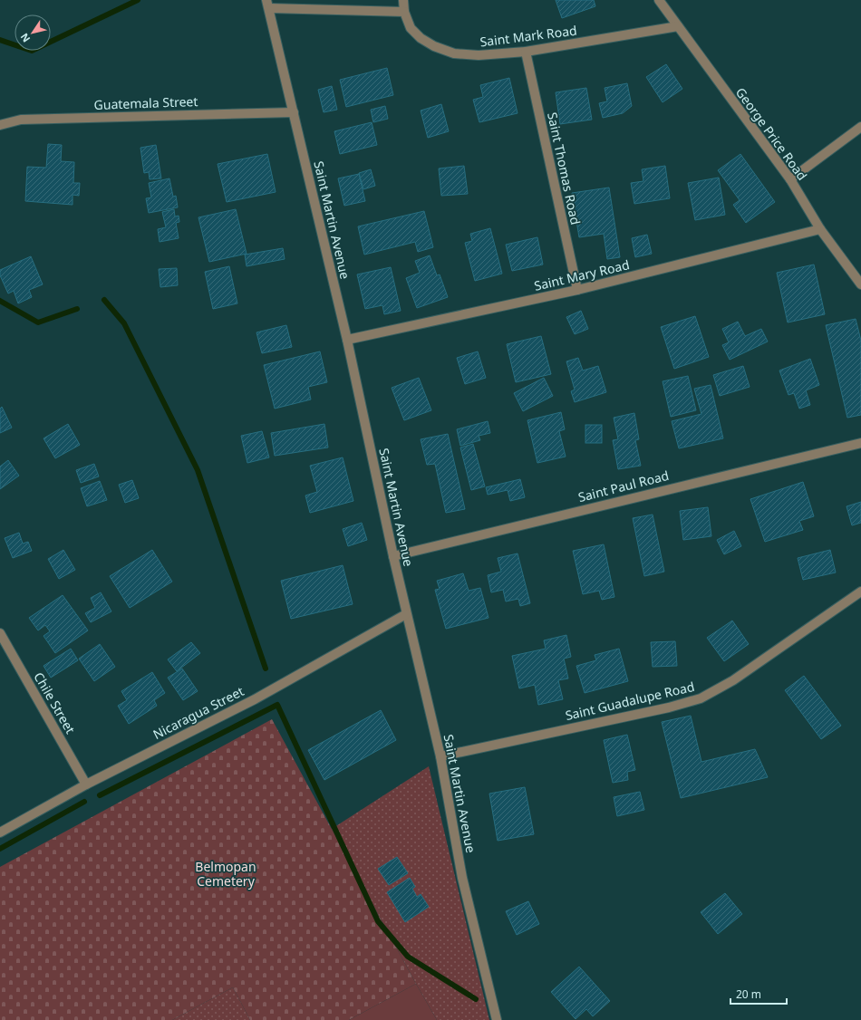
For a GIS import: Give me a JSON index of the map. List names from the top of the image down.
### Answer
{
  "streets": {
    "street": [
      "Saint Mark Road",
      "Guatemala Street",
      "George Price Road",
      "Saint Thomas Road",
      "Saint Martin Avenue",
      "Saint Mary Road",
      "Saint Paul Road",
      "Saint Guadalupe Road",
      "Chile Street",
      "Nicaragua Street"
    ]
  },
  "crossings": [
    ["Saint Mark Road", "George Price Road"],
    ["Saint Mark Road", "Saint Thomas Road"],
    ["Guatemala Street", "Saint Martin Avenue"],
    ["George Price Road", "Saint Mary Road"],
    ["Saint Thomas Road", "Saint Mary Road"],
    ["Saint Martin Avenue", "Saint Mary Road"],
    ["Saint Martin Avenue", "Saint Paul Road"],
    ["Saint Martin Avenue", "Saint Guadalupe Road"],
    ["Saint Martin Avenue", "Nicaragua Street"],
    ["Chile Street", "Nicaragua Street"]
  ],
  "parks": ["Belmopan Cemetery"],
  "scale_bar": "20 m",
  "north": "bottom left"
}
